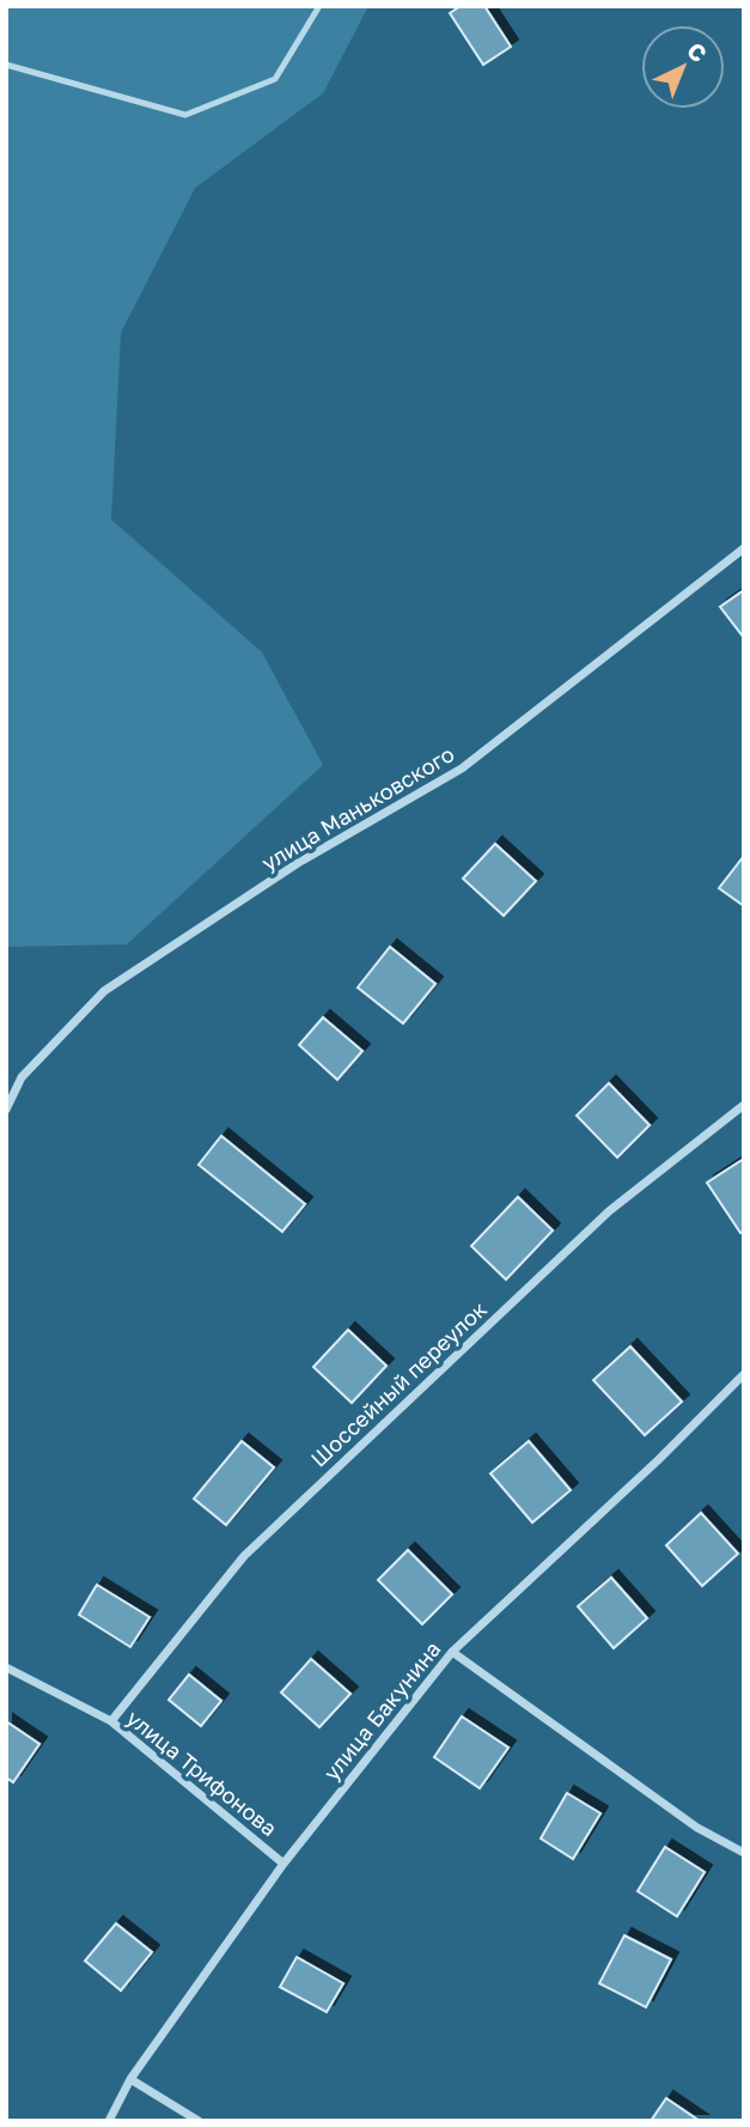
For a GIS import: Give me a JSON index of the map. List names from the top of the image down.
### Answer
{
  "streets": {
    "street": [
      "улица Маньковского",
      "Шоссейный переулок",
      "улица Бакунина",
      "улица Трифонова"
    ]
  },
  "crossings": [
    ["Шоссейный переулок", "улица Трифонова"],
    ["улица Бакунина", "улица Трифонова"]
  ],
  "north": "top right"
}
